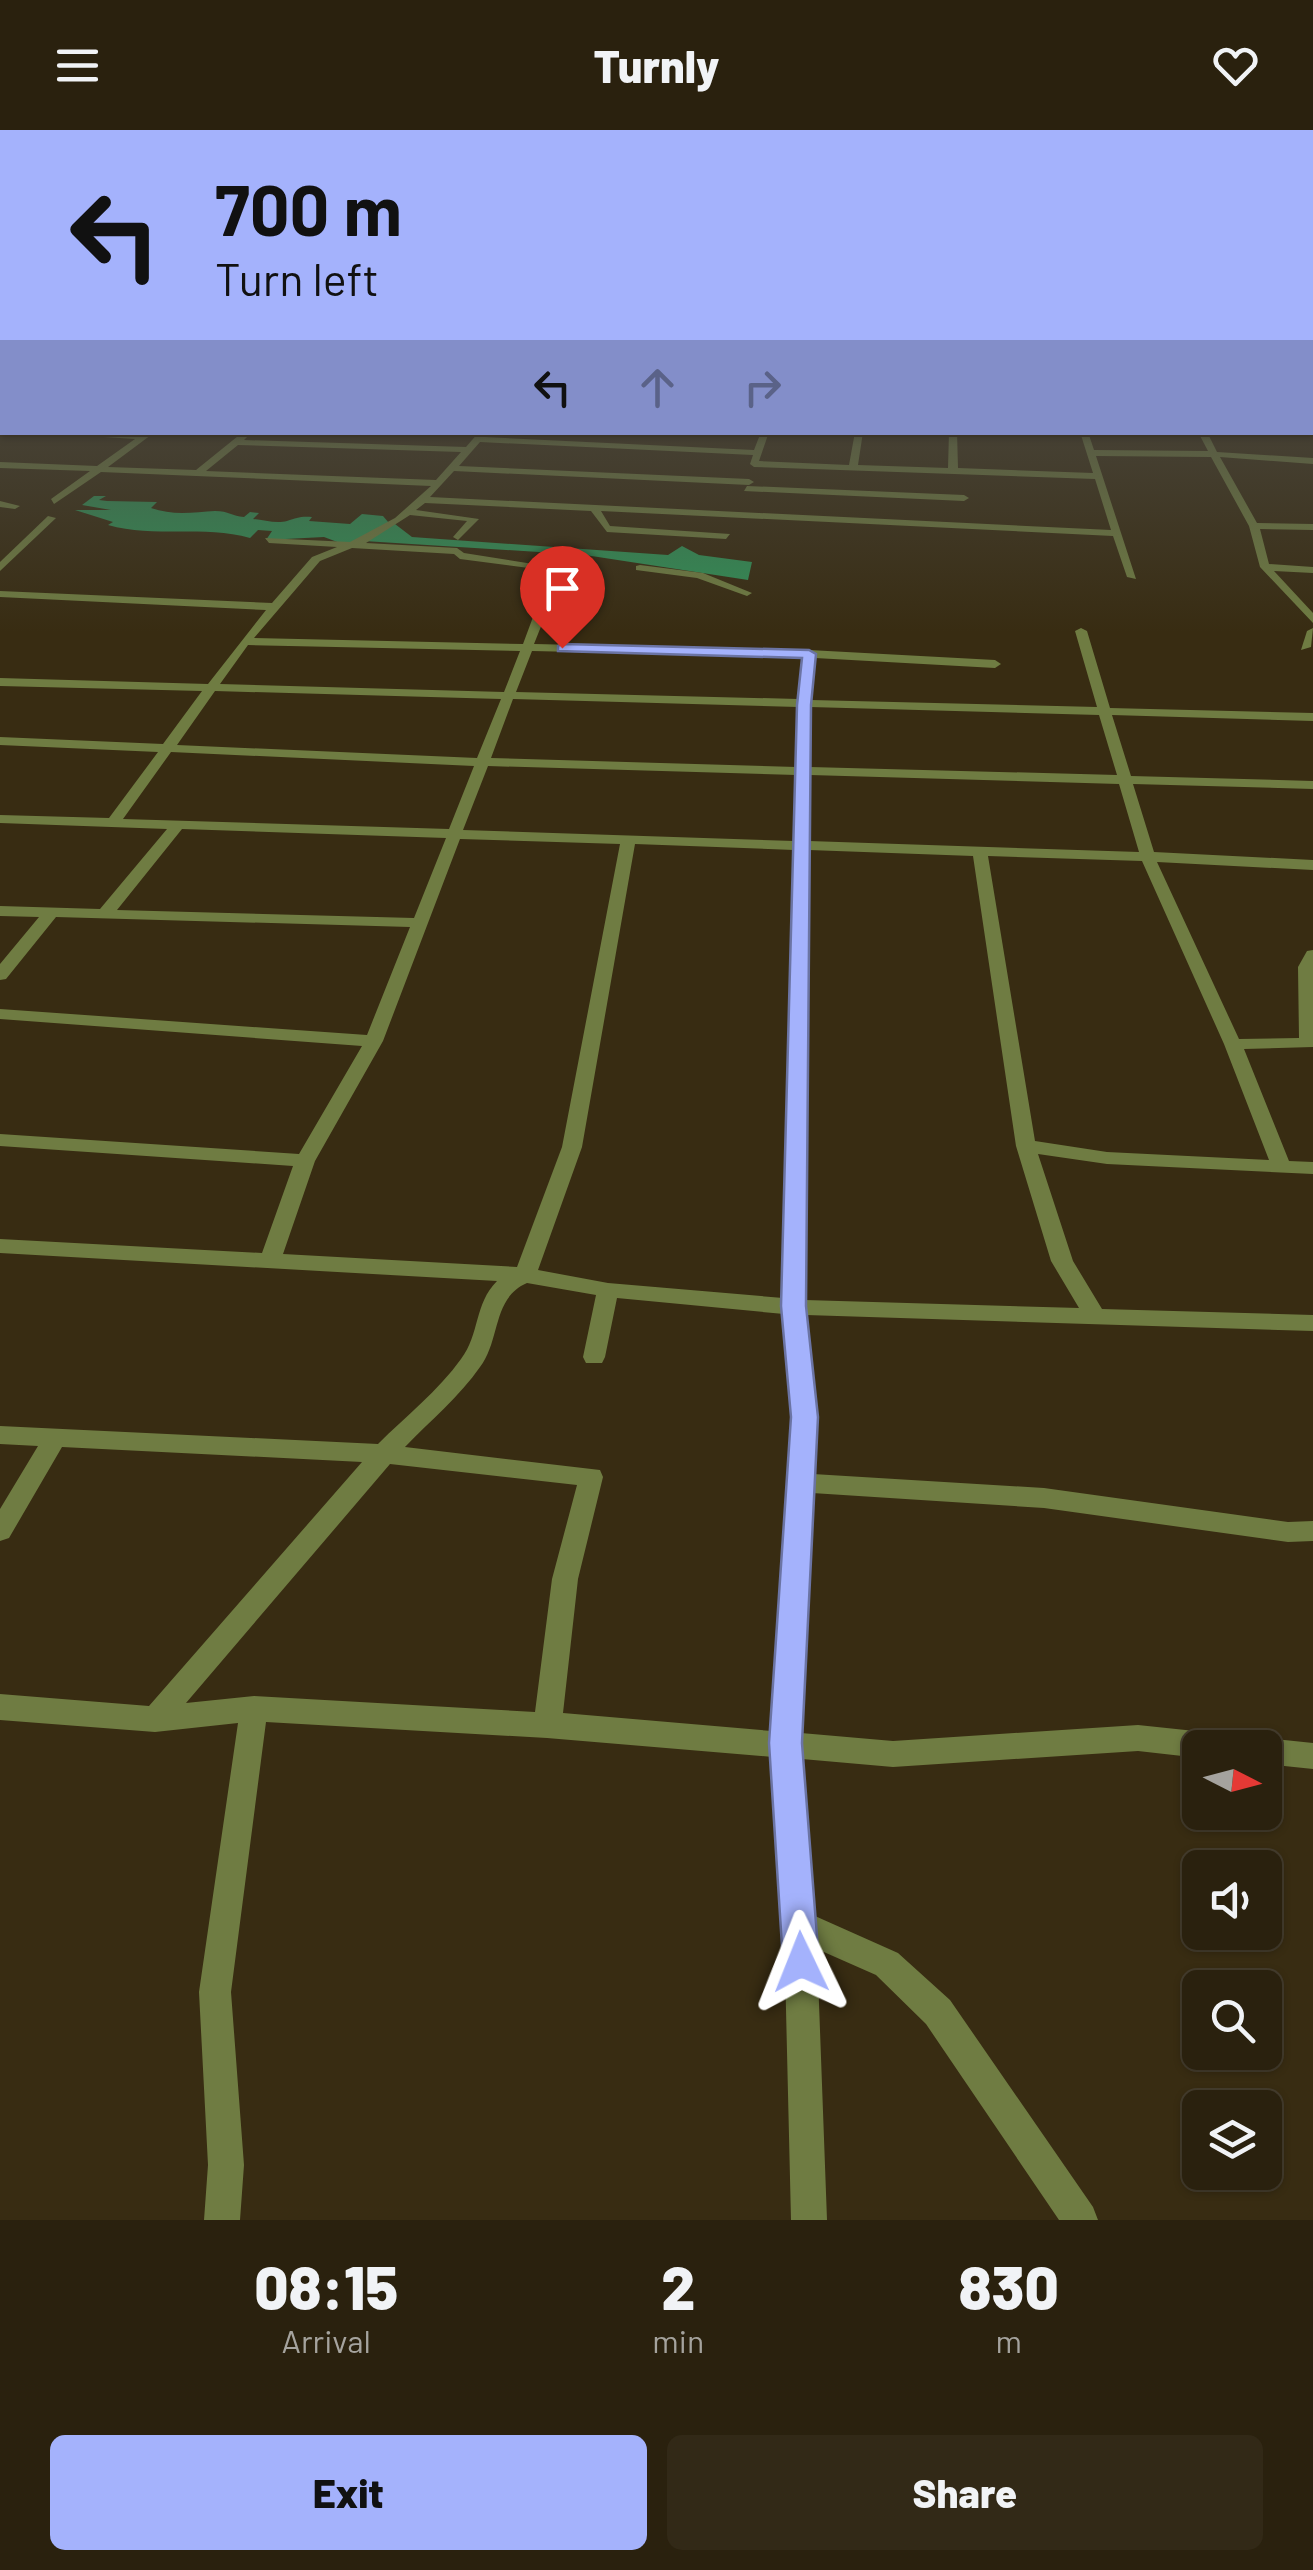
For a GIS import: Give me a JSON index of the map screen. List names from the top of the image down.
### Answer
{
  "north": "right",
  "page": {
    "header": "Turnly",
    "turn": ["700 m", "Turn left"],
    "eta": [
      "08:15",
      "Arrival",
      "2",
      "min",
      "830",
      "m"
    ],
    "buttons": ["Exit", "Share"]
  }
}
